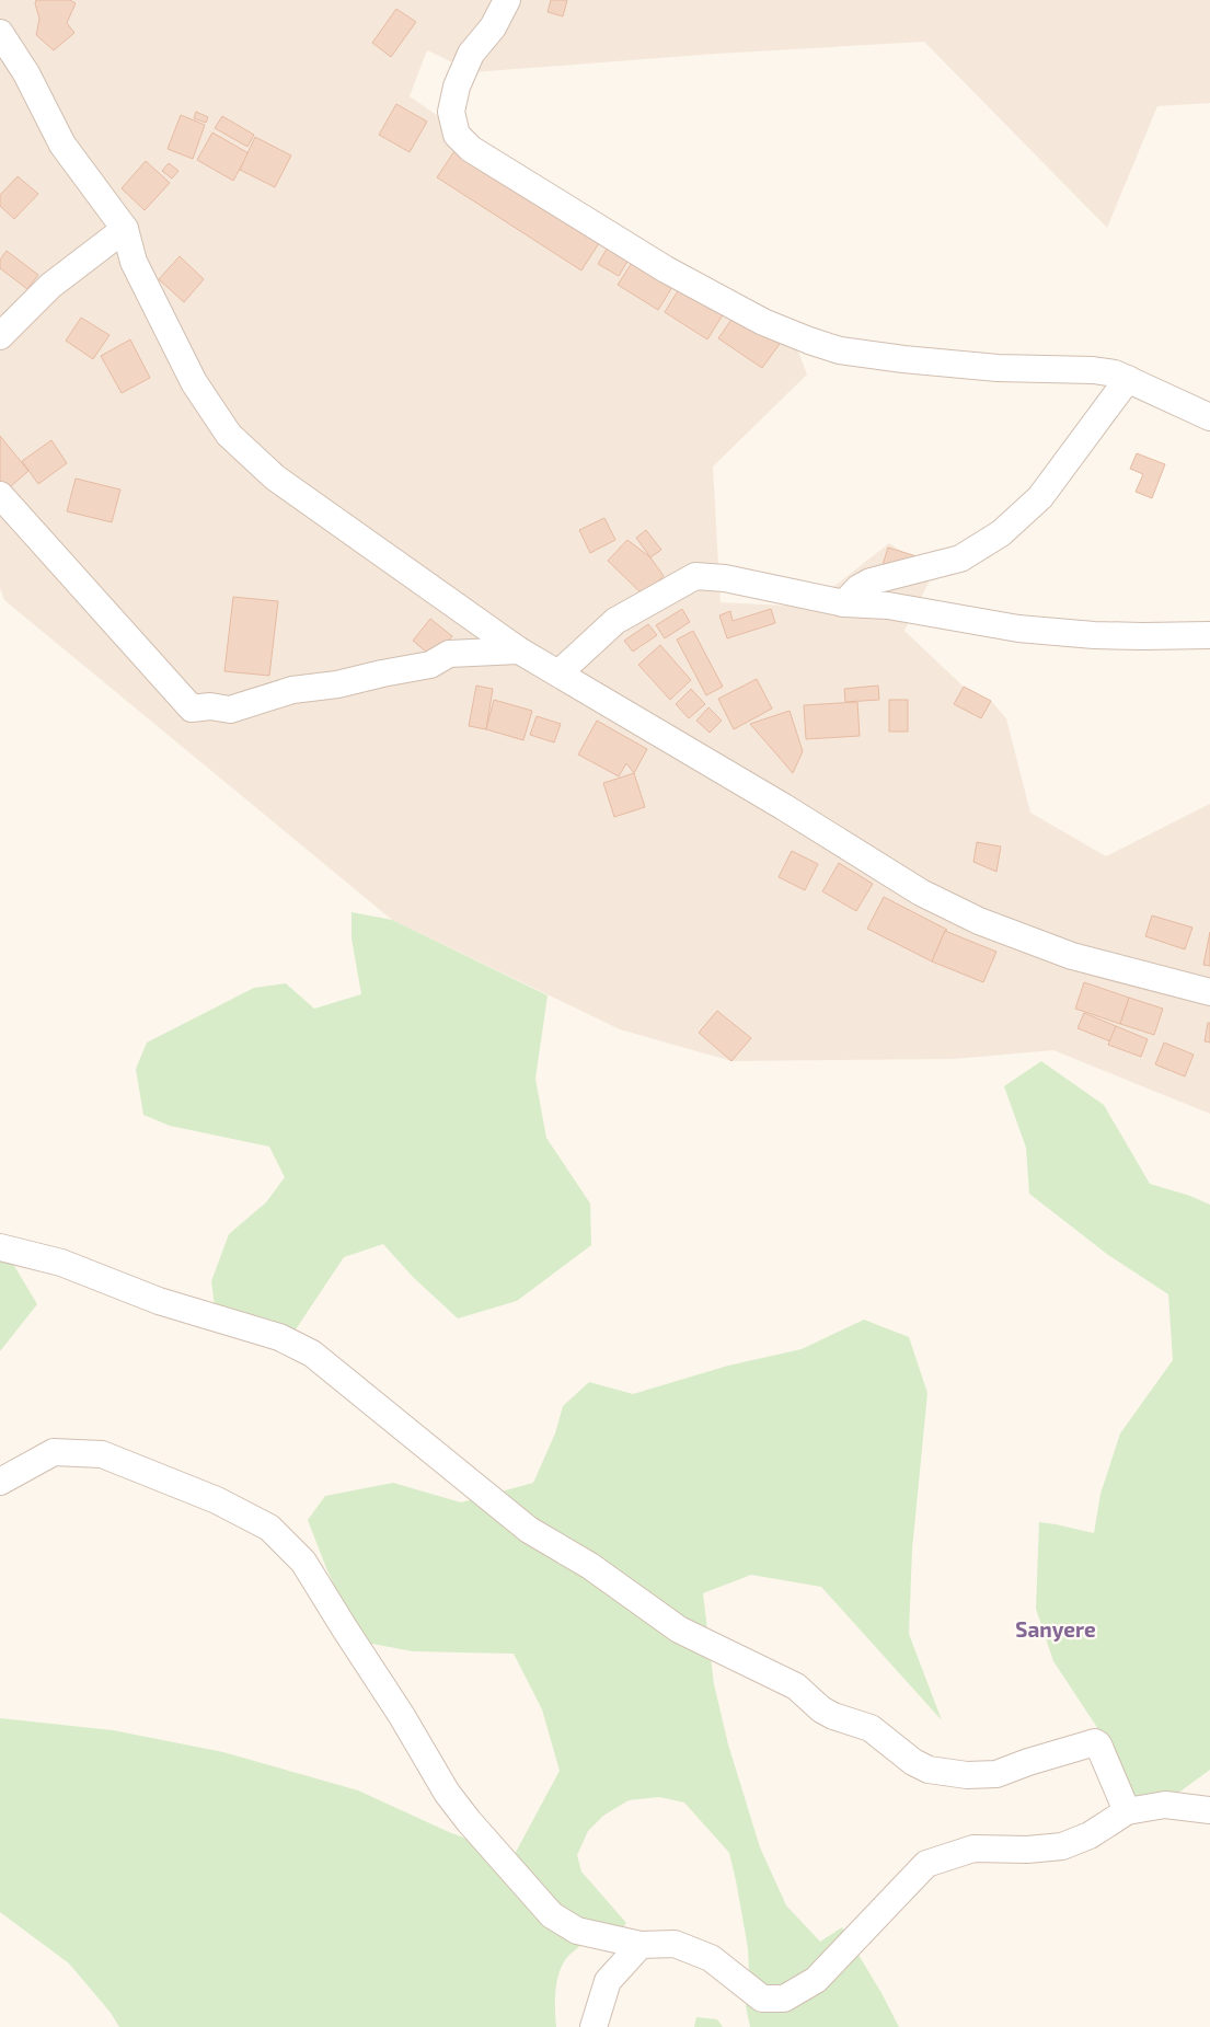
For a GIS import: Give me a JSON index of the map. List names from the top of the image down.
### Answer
{
  "districts": ["Sanyere"]
}
